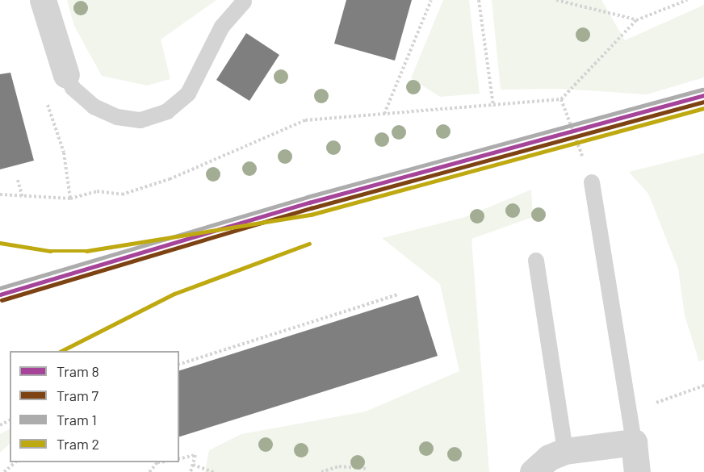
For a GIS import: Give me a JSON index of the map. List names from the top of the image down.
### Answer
{
  "lines": [
    "tram line 1",
    "tram line 8",
    "tram line 7",
    "tram line 2"
  ],
  "legend": [
    "Tram 8",
    "Tram 7",
    "Tram 1",
    "Tram 2"
  ]
}
